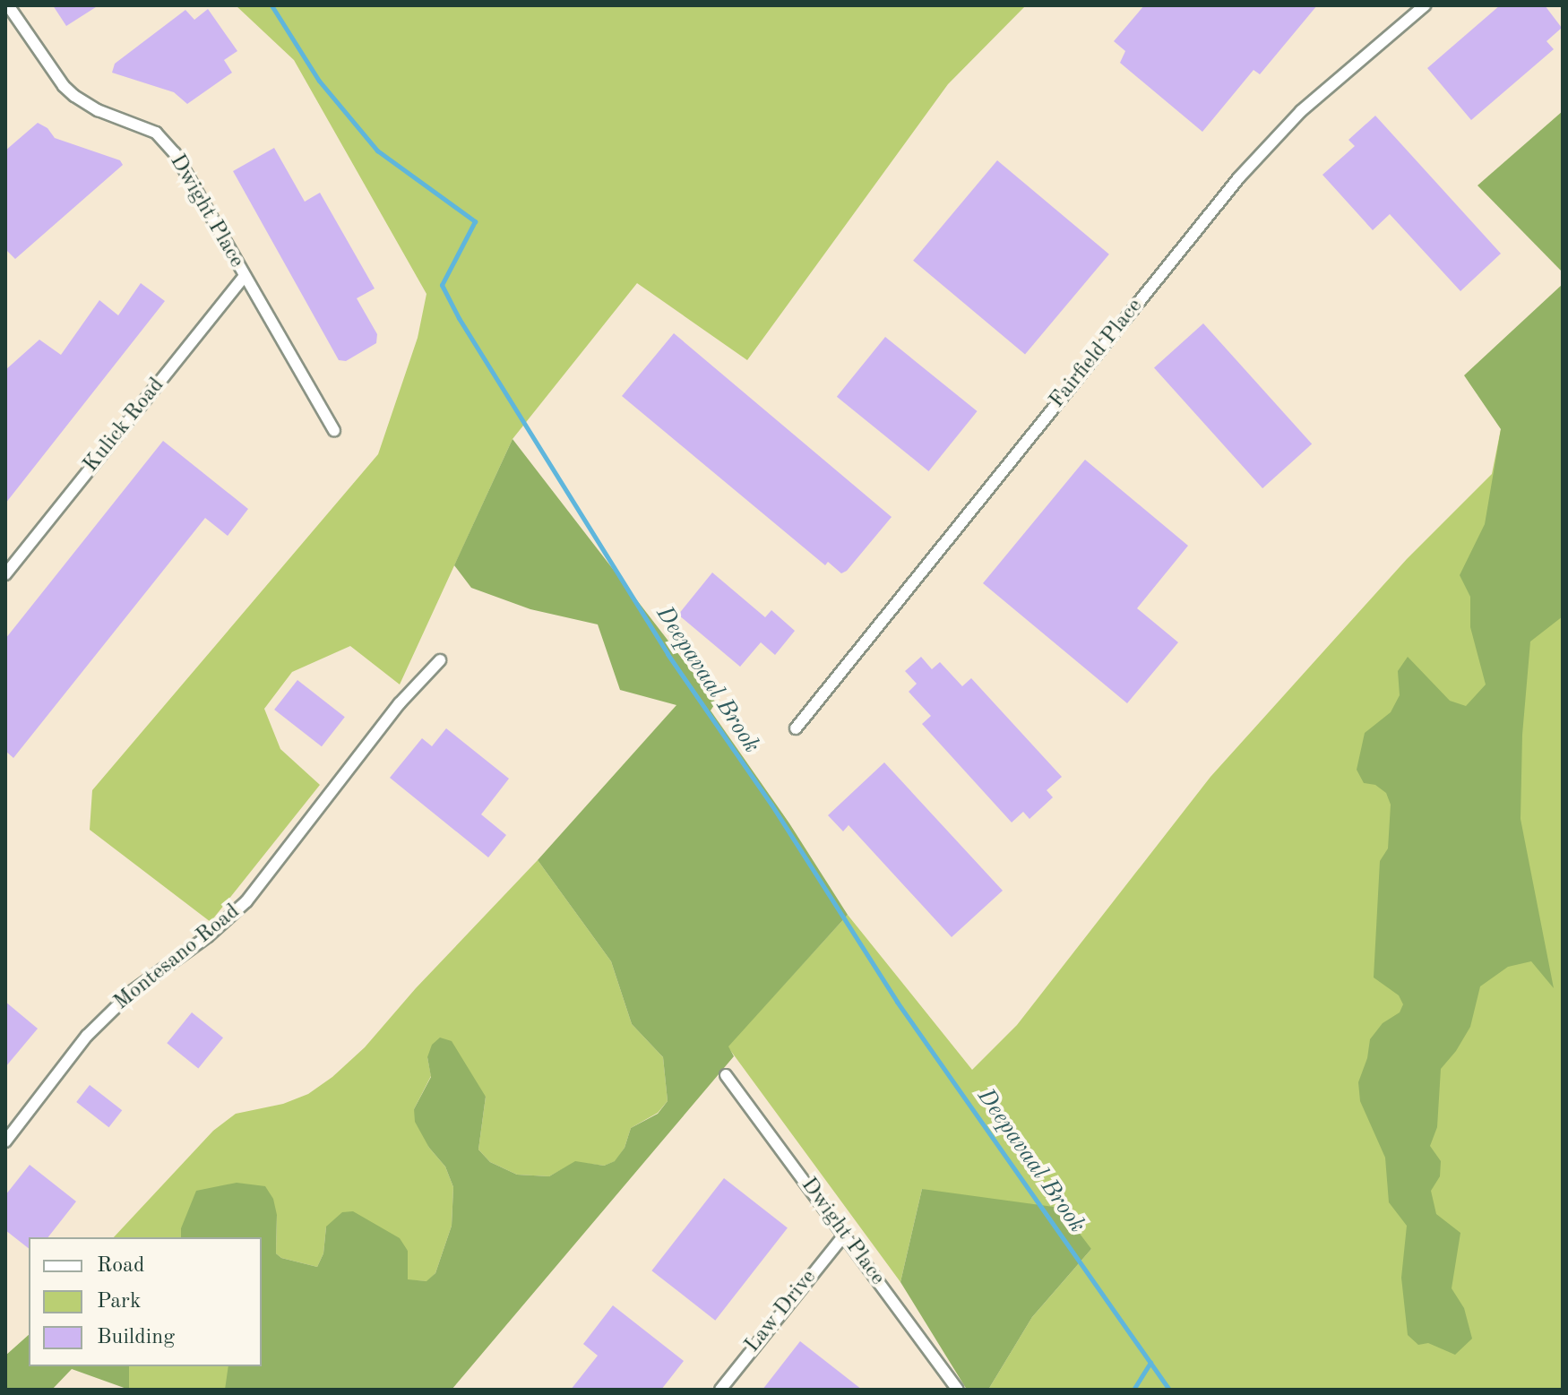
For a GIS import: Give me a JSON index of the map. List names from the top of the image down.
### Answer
{
  "streets": {
    "street": [
      "Dwight Place",
      "Fairfield Place",
      "Kulick Road",
      "Montesano Road",
      "Law Drive"
    ]
  },
  "crossings": [
    ["Dwight Place", "Kulick Road"],
    ["Dwight Place", "Law Drive"]
  ],
  "water": ["Deepavaal Brook"],
  "legend": ["Road", "Park", "Building"]
}
